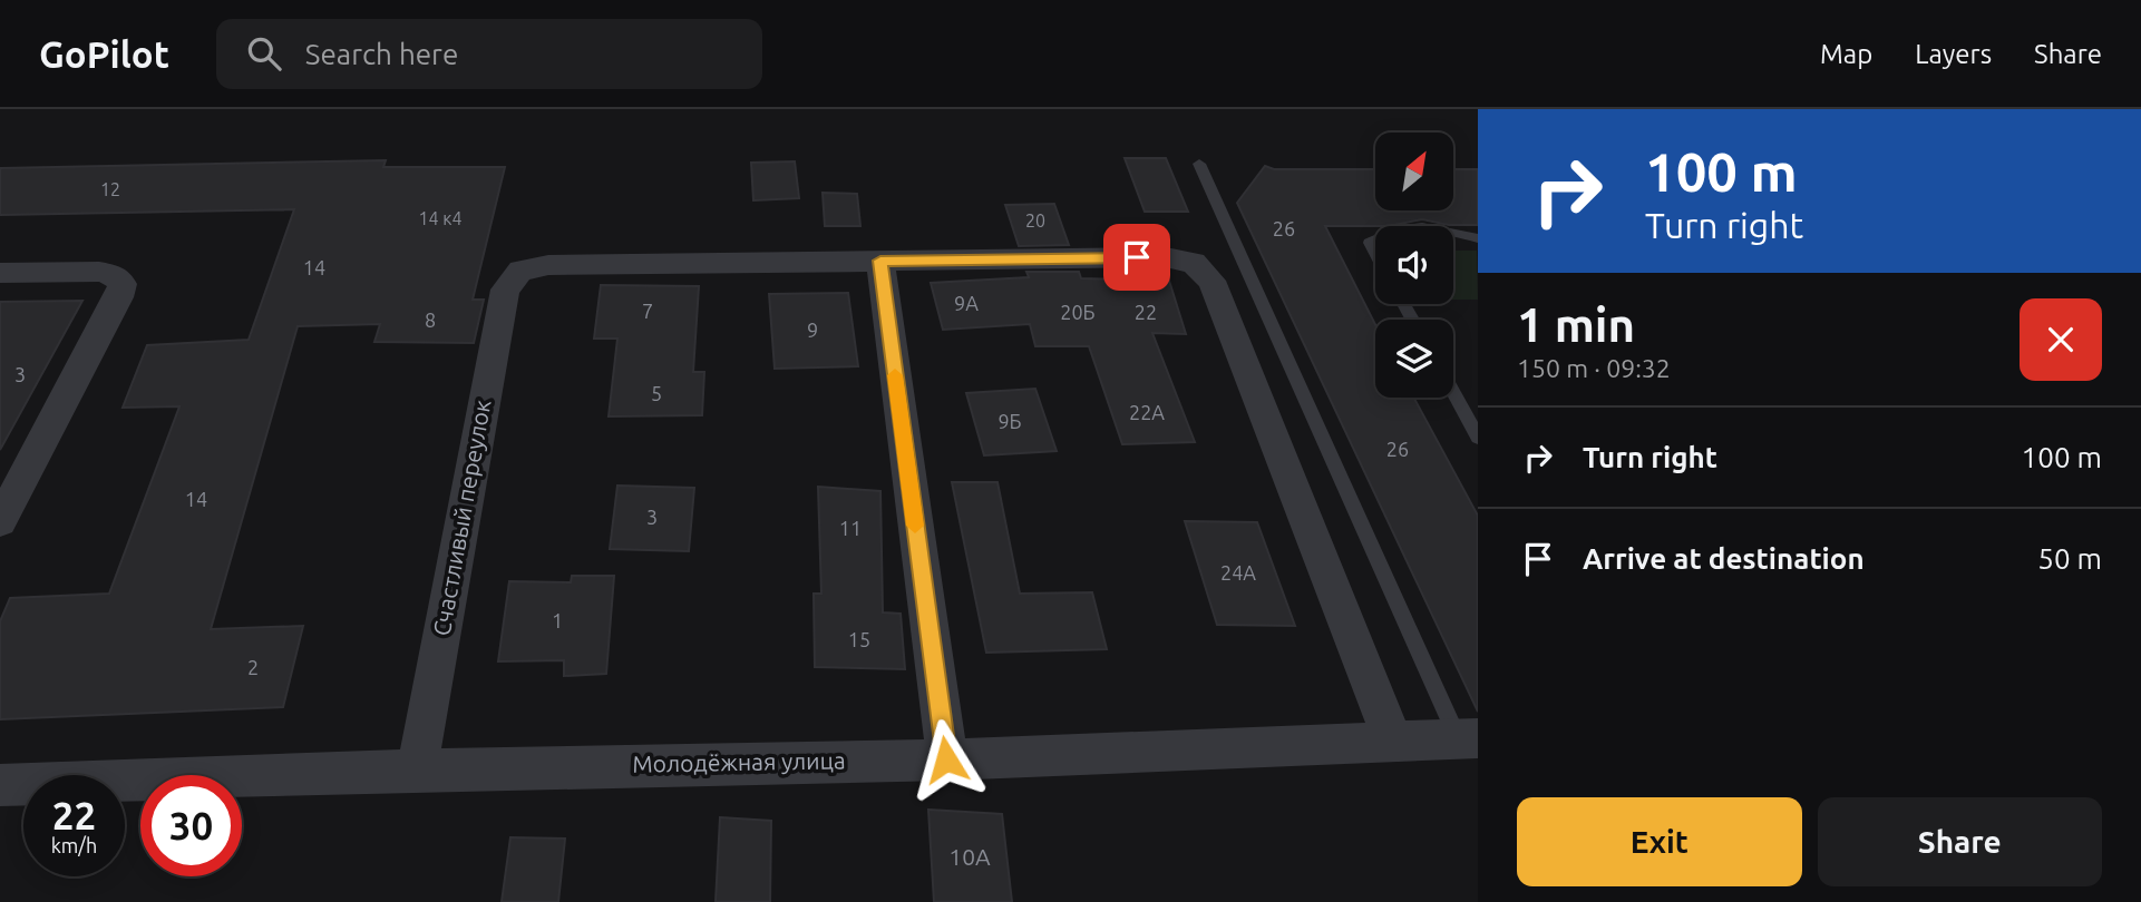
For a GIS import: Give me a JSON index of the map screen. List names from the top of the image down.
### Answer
{
  "streets": {
    "street": ["Счастливый переулок", "Молодёжная улица"]
  },
  "crossings": [
    ["Счастливый переулок", "Молодёжная улица"]
  ],
  "house_numbers": [
    "12",
    "14 к4",
    "20",
    "26",
    "14",
    "9А",
    "7",
    "20Б",
    "22",
    "8",
    "9",
    "3",
    "5",
    "22А",
    "9Б",
    "26",
    "14",
    "3",
    "11",
    "24А",
    "1",
    "15",
    "2",
    "10А"
  ],
  "north": "top right",
  "page": {
    "header": "GoPilot",
    "search": "Search here",
    "nav": ["Map", "Layers", "Share"],
    "turn": ["100 m", "Turn right"],
    "heading": ["1 min", "150 m · 09:32"],
    "list": [
      {
        "name": "Turn right",
        "value": "100 m"
      },
      {
        "name": "Arrive at destination",
        "value": "50 m"
      }
    ],
    "speed": "22 km/h",
    "limit": "30",
    "buttons": ["Exit", "Share"]
  }
}
